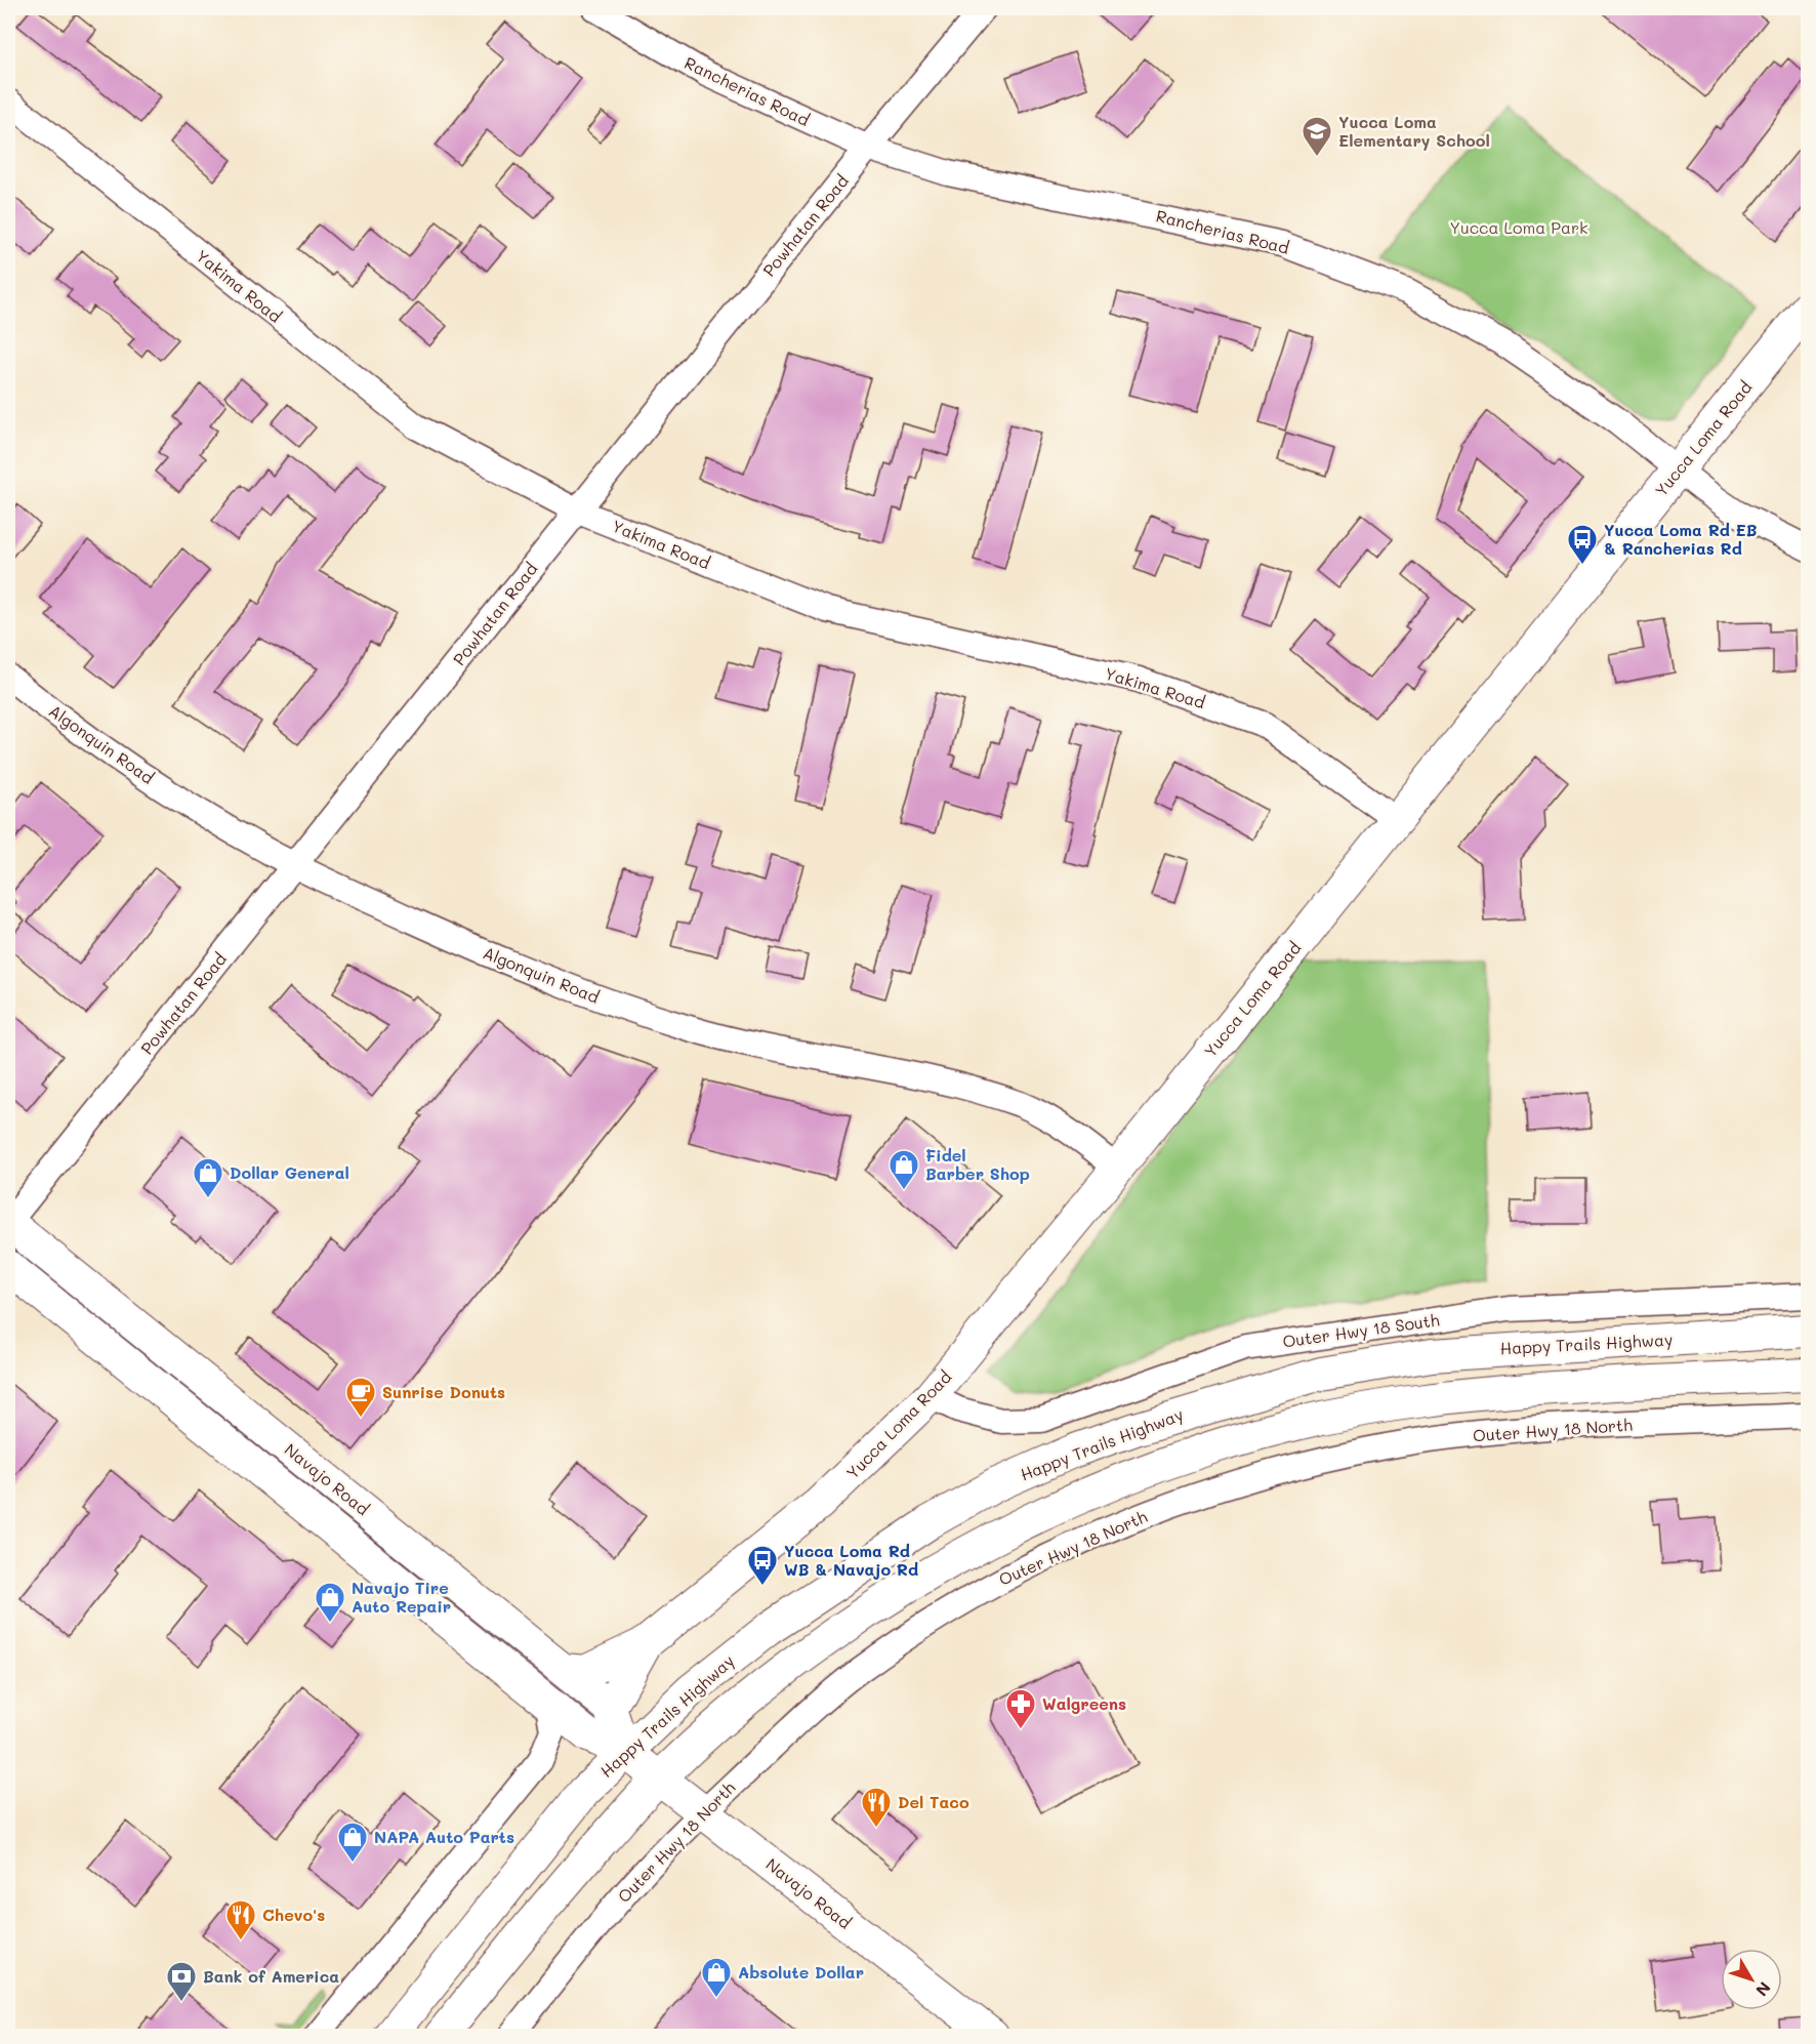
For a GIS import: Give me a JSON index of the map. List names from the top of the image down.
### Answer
{
  "streets": {
    "main road": ["Yucca Loma Road", "Happy Trails Highway", "Navajo Road"],
    "street": [
      "Rancherias Road",
      "Powhatan Road",
      "Yakima Road",
      "Algonquin Road",
      "Outer Hwy 18 South",
      "Outer Hwy 18 North"
    ]
  },
  "crossings": [
    ["Rancherias Road", "Powhatan Road"],
    ["Rancherias Road", "Yucca Loma Road"],
    ["Powhatan Road", "Yakima Road"],
    ["Powhatan Road", "Algonquin Road"],
    ["Powhatan Road", "Navajo Road"],
    ["Yakima Road", "Yucca Loma Road"],
    ["Yucca Loma Road", "Algonquin Road"],
    ["Yucca Loma Road", "Outer Hwy 18 South"],
    ["Happy Trails Highway", "Navajo Road"],
    ["Outer Hwy 18 North", "Navajo Road"]
  ],
  "parks": ["Yucca Loma Park"],
  "places": {
    "school or university": ["Yucca Loma Elementary School"],
    "bus stop": ["Yucca Loma Rd EB & Rancherias Rd", "Yucca Loma Rd WB & Navajo Rd"],
    "shop": [
      "Fidel Barber Shop",
      "Dollar General",
      "Navajo Tire Auto Repair",
      "NAPA Auto Parts",
      "Absolute Dollar"
    ],
    "cafe": ["Sunrise Donuts"],
    "pharmacy": ["Walgreens"],
    "restaurant": ["Del Taco", "Chevo's"],
    "bank": ["Bank of America"]
  },
  "north": "bottom right"
}
